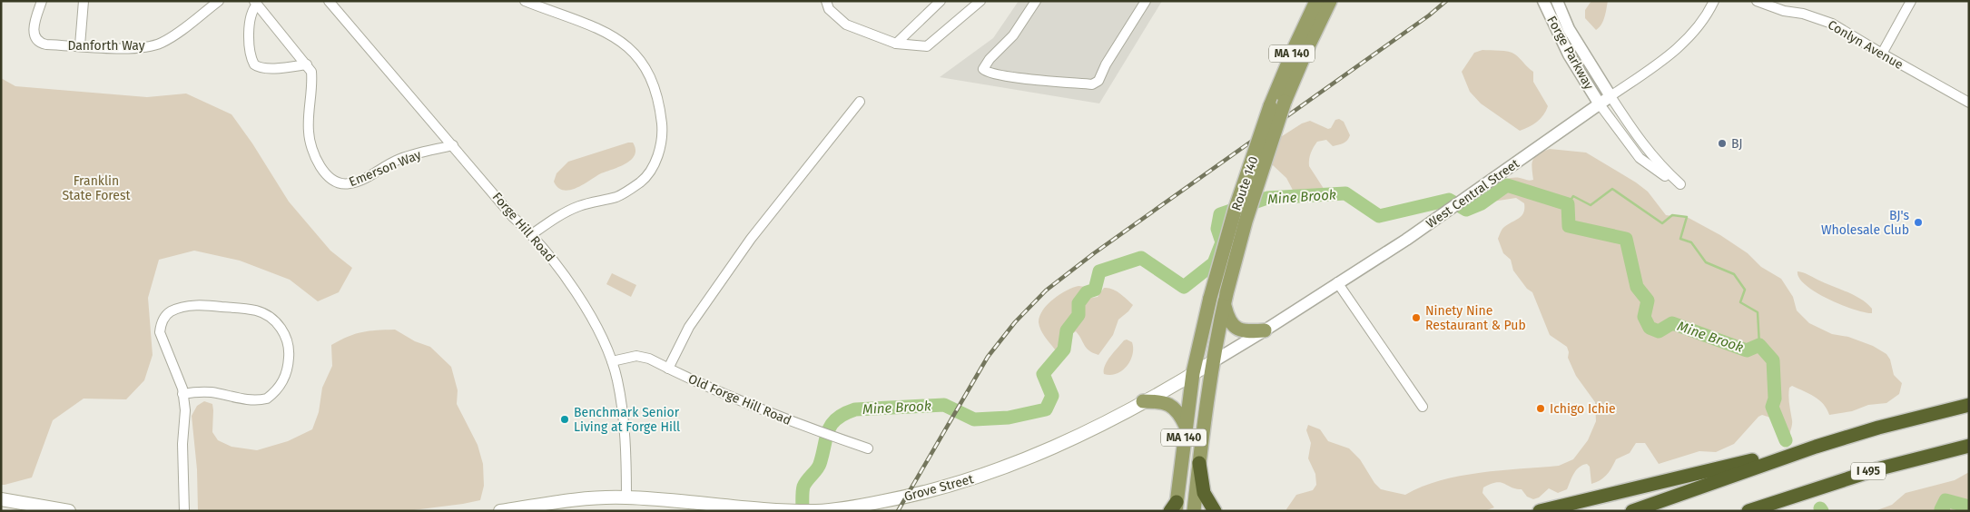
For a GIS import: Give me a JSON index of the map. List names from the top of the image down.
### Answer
{
  "streets": {
    "highway": ["I 495"],
    "main road": [
      "MA 140",
      "Route 140",
      "West Central Street",
      "Grove Street"
    ],
    "street": [
      "Conlyn Avenue",
      "Danforth Way",
      "Forge Parkway",
      "Emerson Way",
      "Forge Hill Road",
      "Old Forge Hill Road"
    ]
  },
  "crossings": [
    ["Forge Parkway", "West Central Street"],
    ["MA 140", "Route 140"],
    ["MA 140", "West Central Street"],
    ["MA 140", "Grove Street"],
    ["Emerson Way", "Forge Hill Road"],
    ["Route 140", "West Central Street"],
    ["Route 140", "Grove Street"],
    ["West Central Street", "Grove Street"],
    ["Forge Hill Road", "Old Forge Hill Road"],
    ["Forge Hill Road", "Grove Street"]
  ],
  "water": ["Mine Brook"],
  "parks": ["Franklin State Forest"],
  "places": [
    "BJ",
    "BJ's Wholesale Club",
    "Ninety Nine Restaurant & Pub",
    "Ichigo Ichie",
    "Benchmark Senior Living at Forge Hill"
  ]
}
